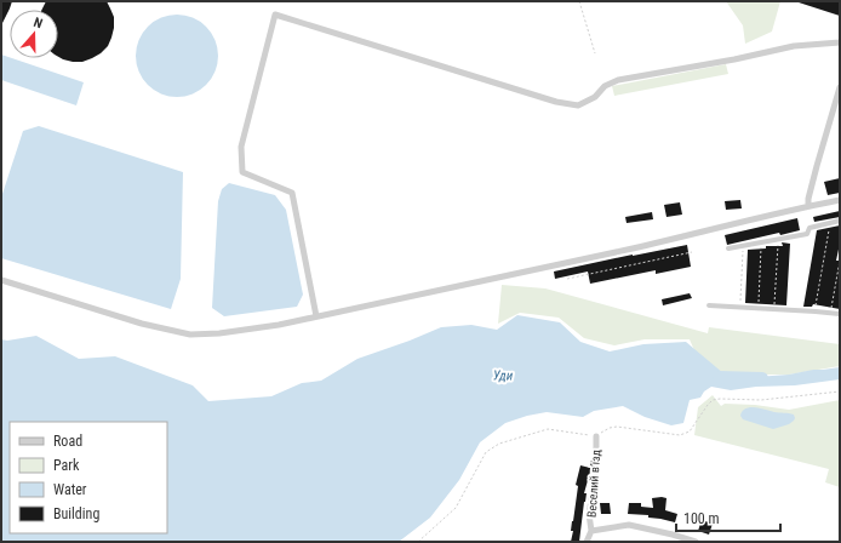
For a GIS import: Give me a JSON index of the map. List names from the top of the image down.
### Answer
{
  "streets": {
    "street": ["Веселий в’їзд"]
  },
  "water": ["Уди"],
  "legend": [
    "Road",
    "Park",
    "Water",
    "Building"
  ],
  "scale_bar": "100 m",
  "north": "top"
}
